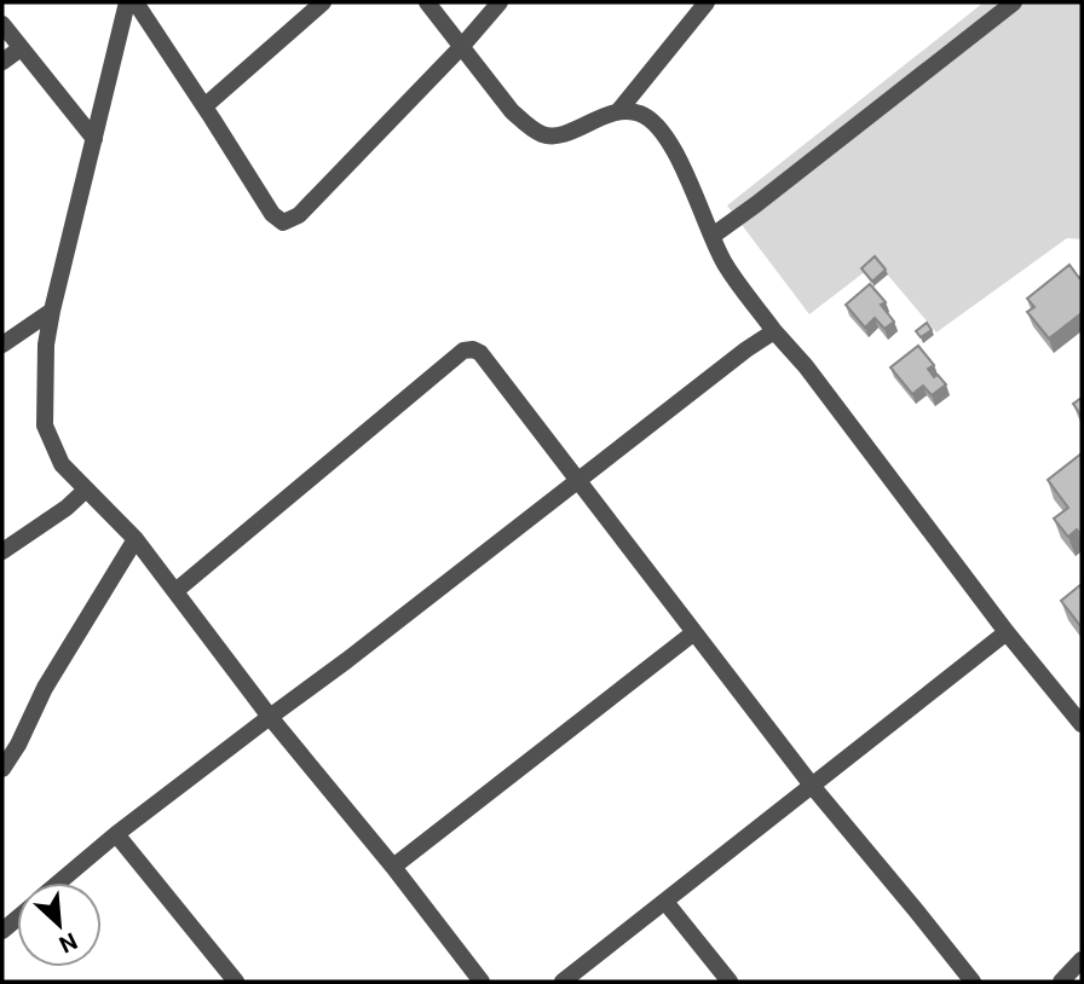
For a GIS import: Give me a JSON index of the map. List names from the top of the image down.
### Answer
{
  "north": "bottom right"
}
